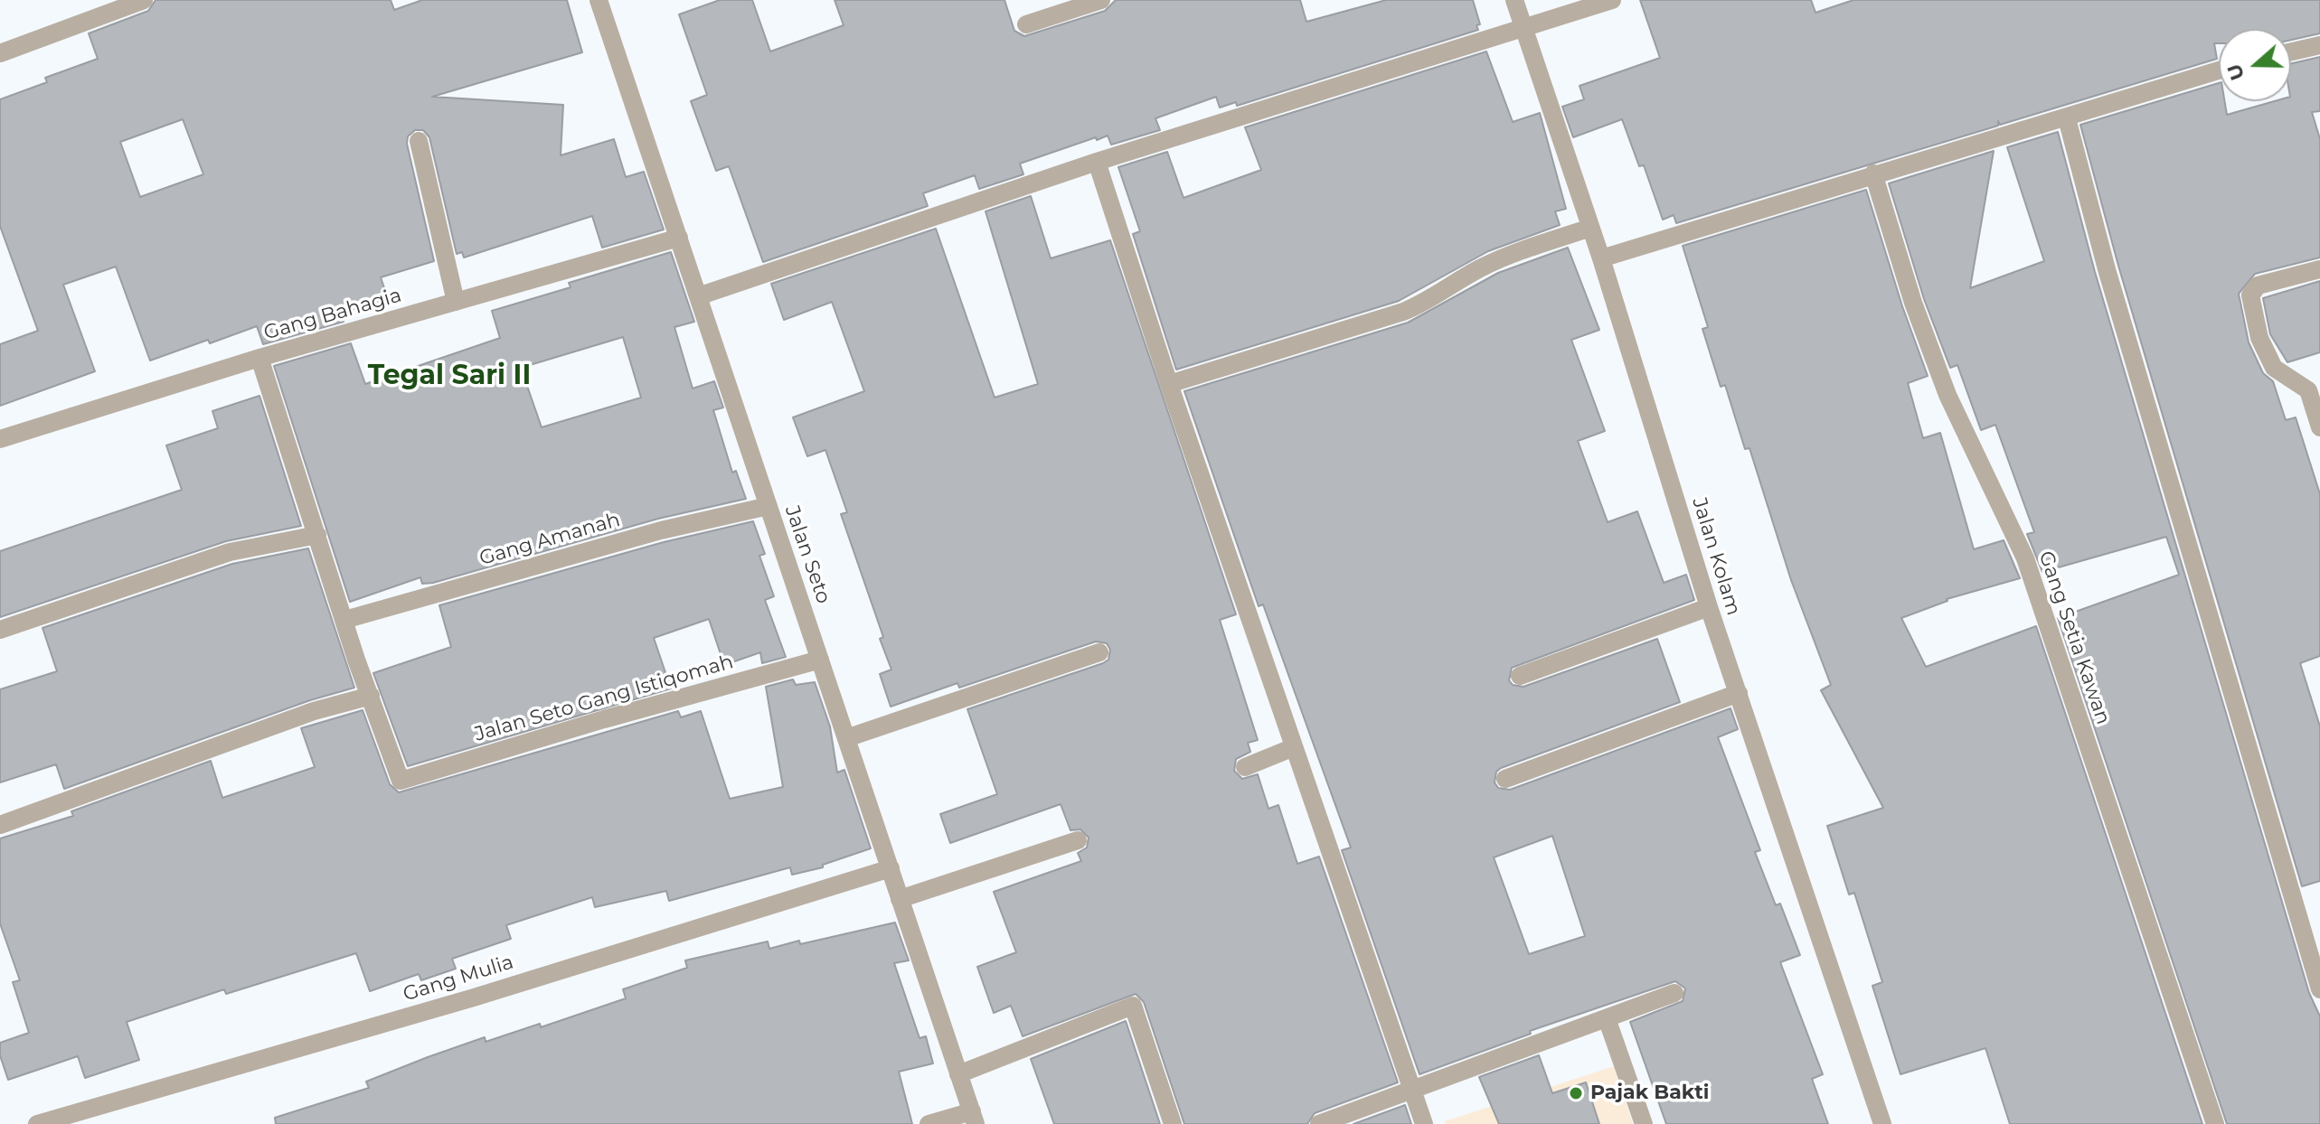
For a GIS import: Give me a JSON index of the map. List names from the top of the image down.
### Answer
{
  "streets": {
    "street": [
      "Gang Bahagia",
      "Gang Amanah",
      "Jalan Seto",
      "Jalan Kolam",
      "Gang Setia Kawan",
      "Jalan Seto Gang Istiqomah",
      "Gang Mulia"
    ]
  },
  "crossings": [
    ["Gang Bahagia", "Jalan Seto"],
    ["Gang Amanah", "Jalan Seto"],
    ["Jalan Seto", "Jalan Seto Gang Istiqomah"],
    ["Jalan Seto", "Gang Mulia"]
  ],
  "districts": ["Tegal Sari II"],
  "places": ["Pajak Bakti"],
  "north": "left"
}
